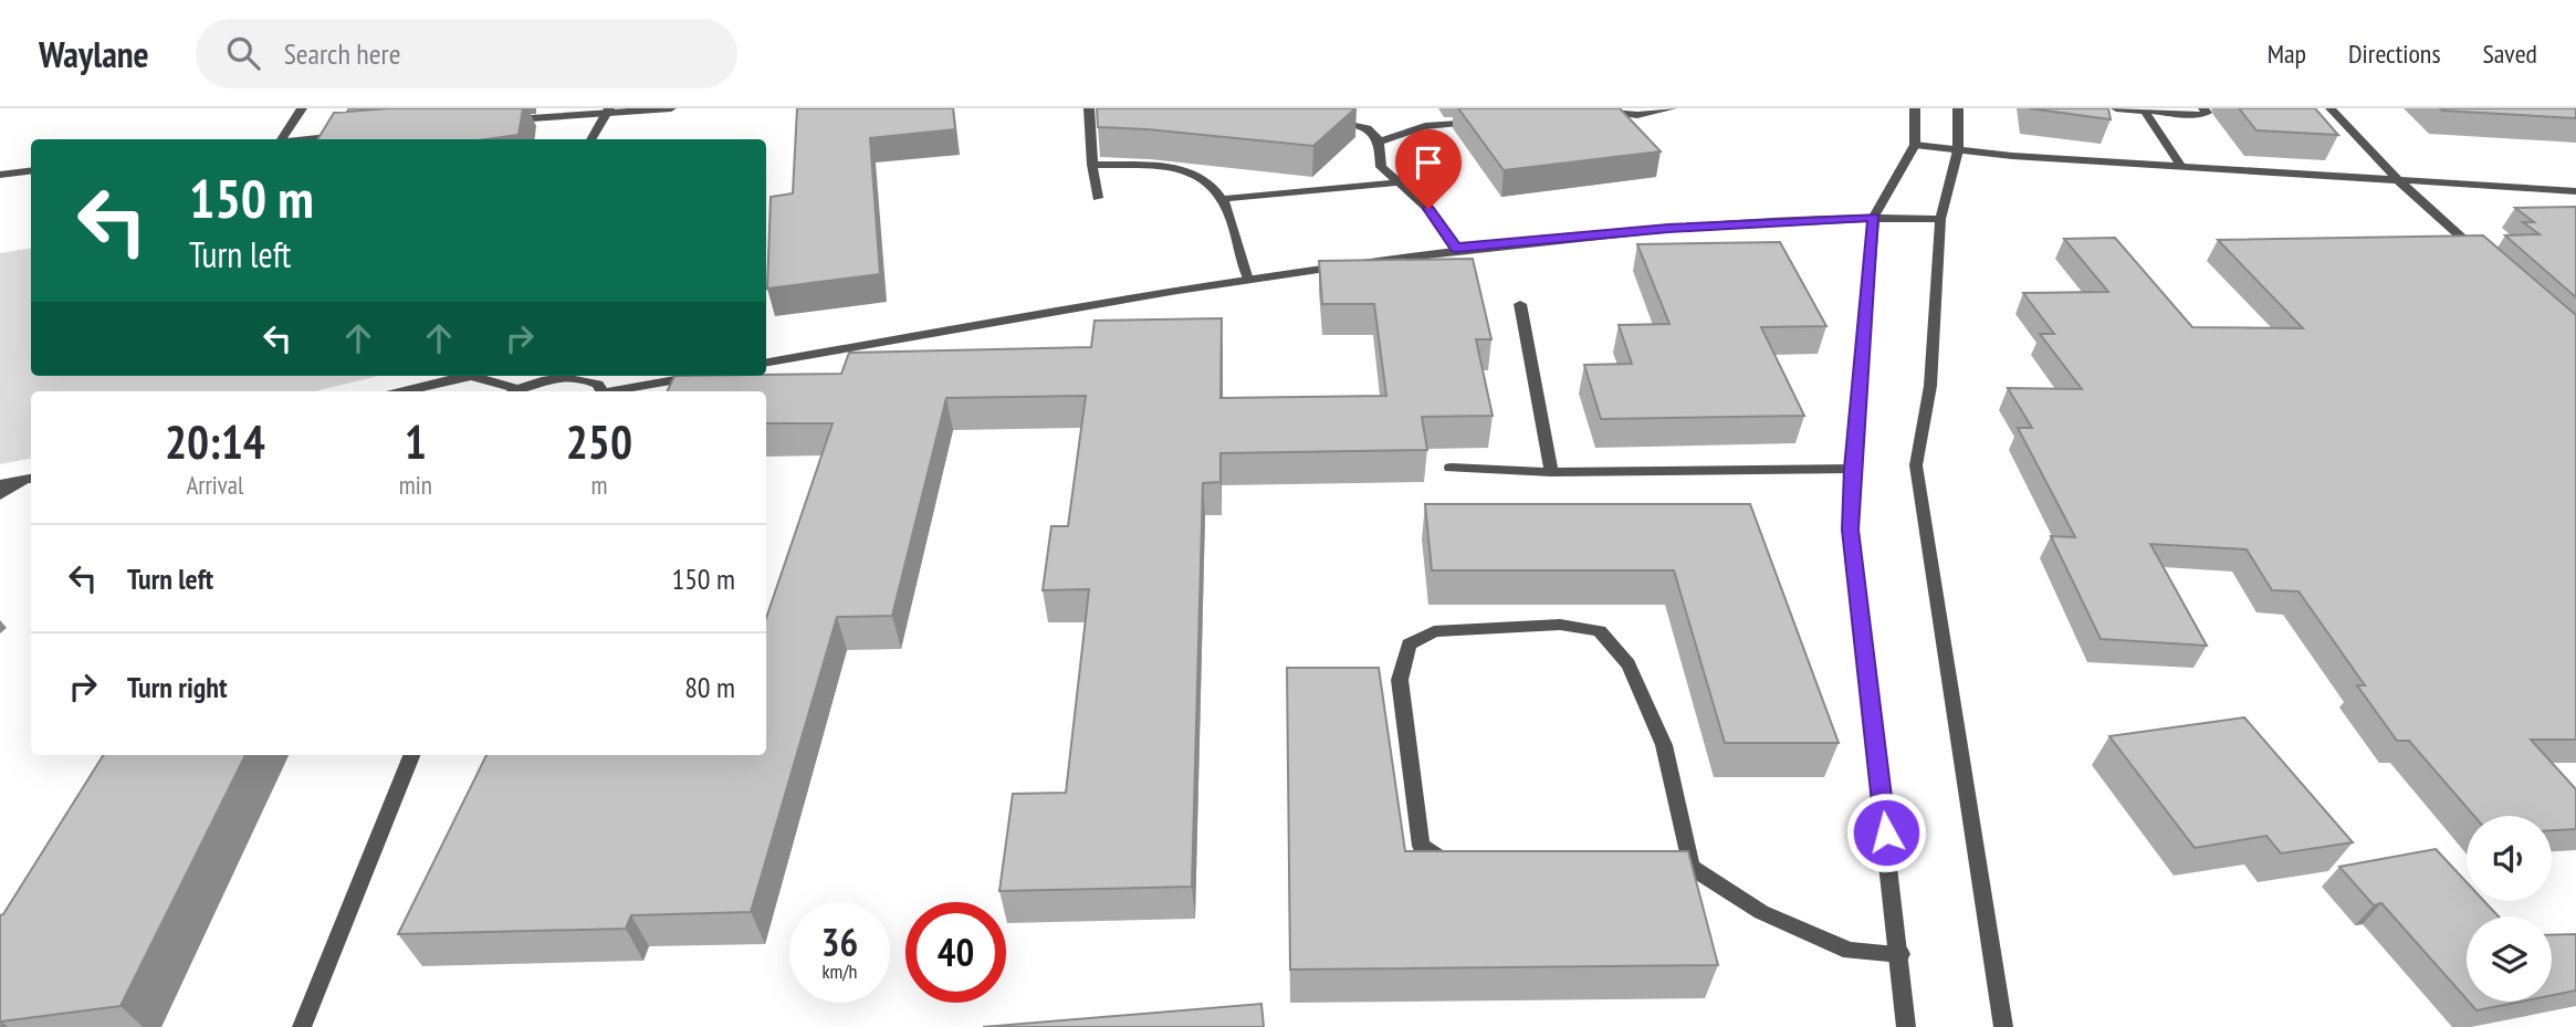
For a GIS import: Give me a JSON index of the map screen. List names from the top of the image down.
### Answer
{
  "page": {
    "header": "Waylane",
    "search": "Search here",
    "nav": ["Map", "Directions", "Saved"],
    "turn": ["150 m", "Turn left"],
    "eta": [
      "20:14",
      "Arrival",
      "1",
      "min",
      "250",
      "m"
    ],
    "list": [
      {
        "name": "Turn left",
        "value": "150 m"
      },
      {
        "name": "Turn right",
        "value": "80 m"
      }
    ],
    "speed": "36 km/h",
    "limit": "40"
  }
}
